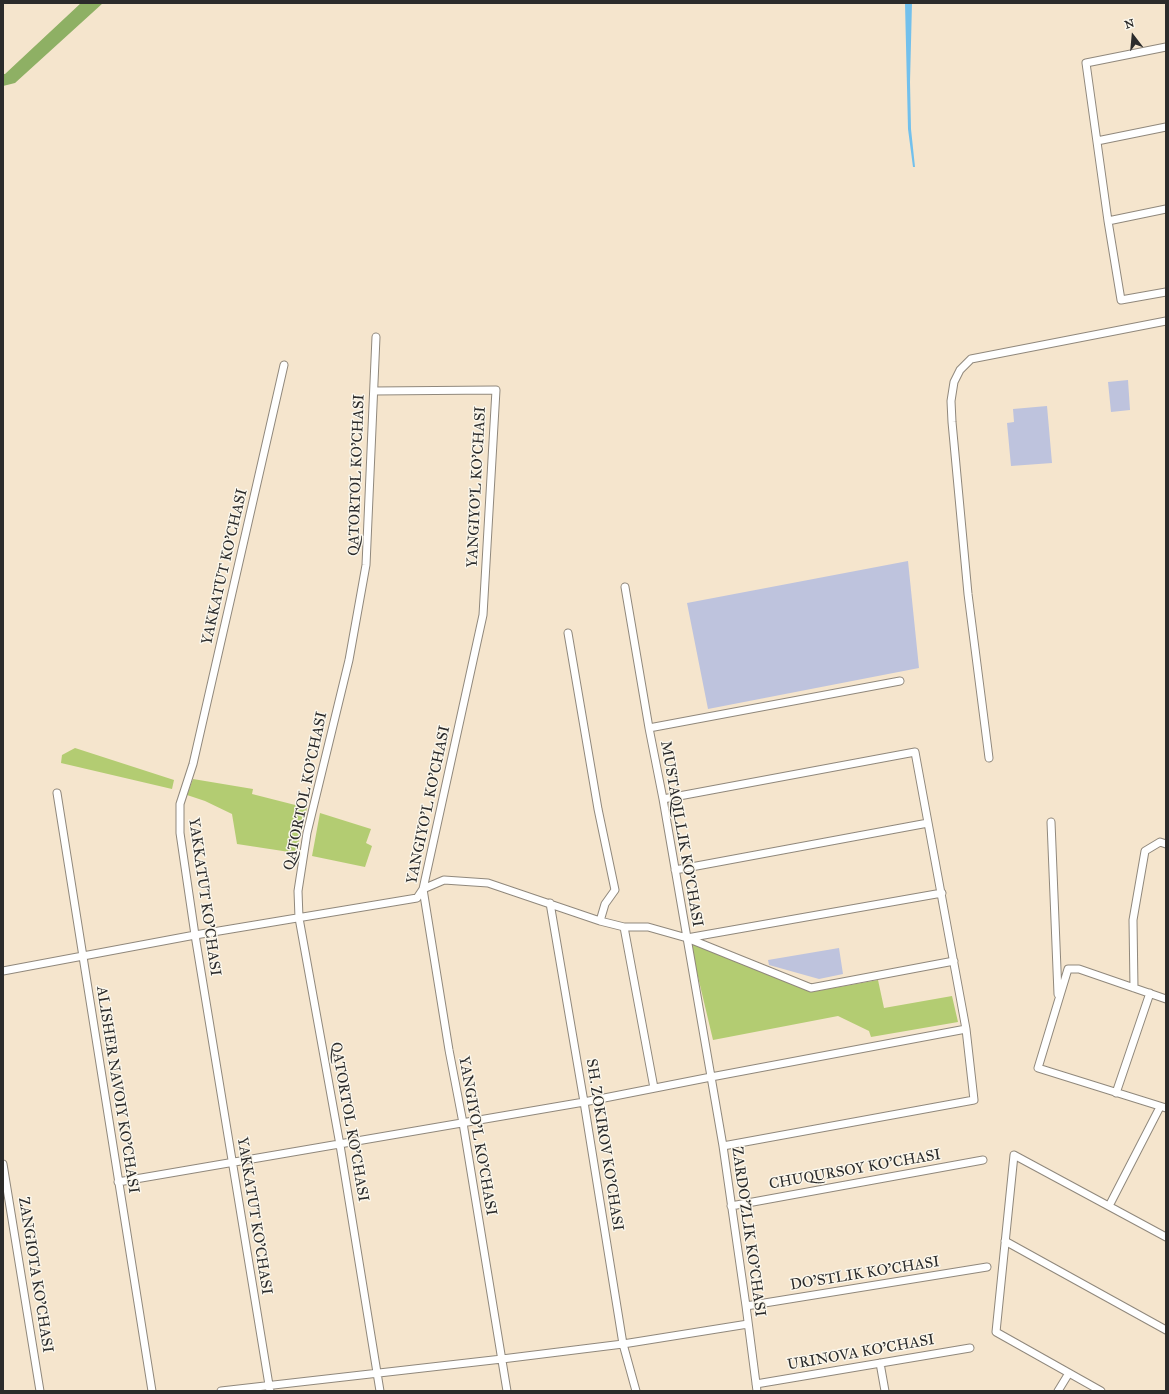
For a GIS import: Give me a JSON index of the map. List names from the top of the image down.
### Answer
{
  "streets": {
    "street": [
      "QATORTOL KO'CHASI",
      "YANGIYO'L KO'CHASI",
      "YAKKATUT KO'CHASI",
      "MUSTAQILLIK KO'CHASI",
      "ALISHER NAVOIY KO'CHASI",
      "SH. ZOKIROV KO'CHASI",
      "CHUQURSOY KO'CHASI",
      "ZARDO'ZLIK KO'CHASI",
      "DO'STLIK KO'CHASI",
      "ZANGIOTA KO'CHASI",
      "URINOVA KO'CHASI"
    ]
  },
  "crossings": [
    ["QATORTOL KO'CHASI", "YANGIYO'L KO'CHASI"],
    ["MUSTAQILLIK KO'CHASI", "ZARDO'ZLIK KO'CHASI"],
    ["CHUQURSOY KO'CHASI", "ZARDO'ZLIK KO'CHASI"],
    ["ZARDO'ZLIK KO'CHASI", "DO'STLIK KO'CHASI"],
    ["ZARDO'ZLIK KO'CHASI", "URINOVA KO'CHASI"]
  ],
  "north": "top"
}
